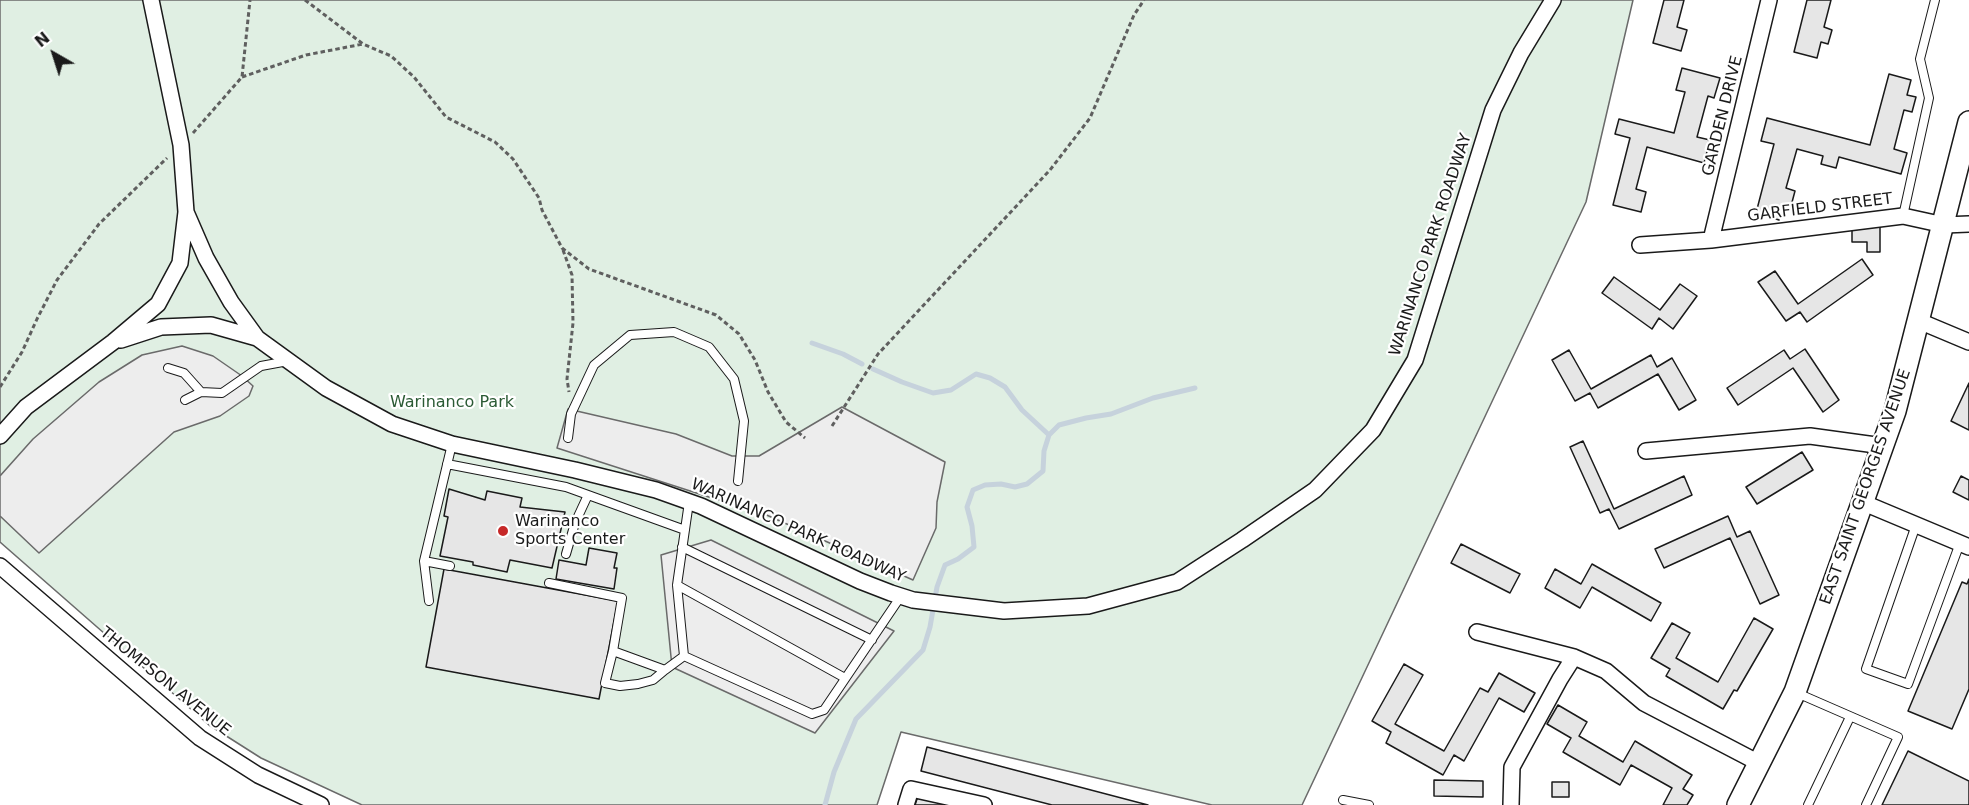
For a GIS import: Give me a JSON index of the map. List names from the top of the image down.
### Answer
{
  "streets": {
    "main road": ["EAST SAINT GEORGES AVENUE"],
    "street": [
      "GARDEN DRIVE",
      "GARFIELD STREET",
      "WARINANCO PARK ROADWAY",
      "THOMPSON AVENUE"
    ]
  },
  "crossings": [
    ["GARDEN DRIVE", "GARFIELD STREET"],
    ["GARFIELD STREET", "EAST SAINT GEORGES AVENUE"]
  ],
  "parks": ["Warinanco Park"],
  "places": ["Warinanco Sports Center"],
  "north": "top left"
}
